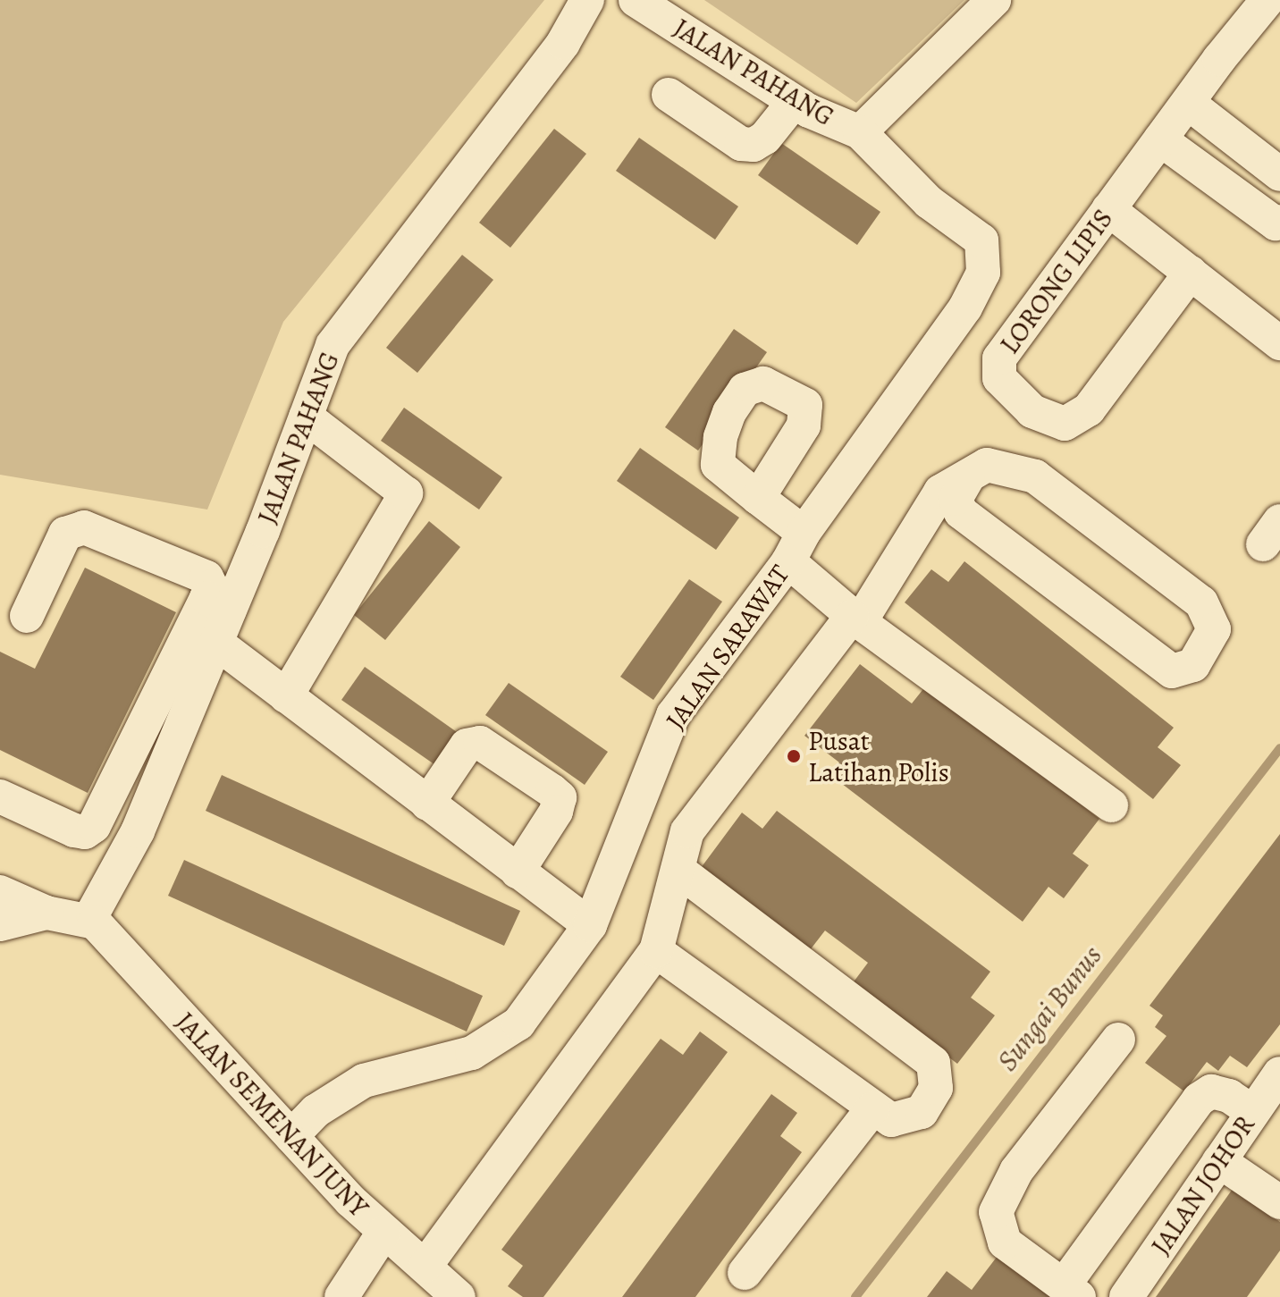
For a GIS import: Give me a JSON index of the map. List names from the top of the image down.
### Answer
{
  "streets": {
    "lane": [
      "JALAN PAHANG",
      "LORONG LIPIS",
      "JALAN SARAWAT",
      "JALAN SEMENAN JUNY",
      "JALAN JOHOR"
    ]
  },
  "crossings": [
    ["JALAN PAHANG", "JALAN SARAWAT"],
    ["JALAN PAHANG", "JALAN SEMENAN JUNY"],
    ["JALAN SARAWAT", "JALAN SEMENAN JUNY"]
  ],
  "water": ["Sungai Bunus"],
  "places": ["Pusat Latihan Polis"]
}
